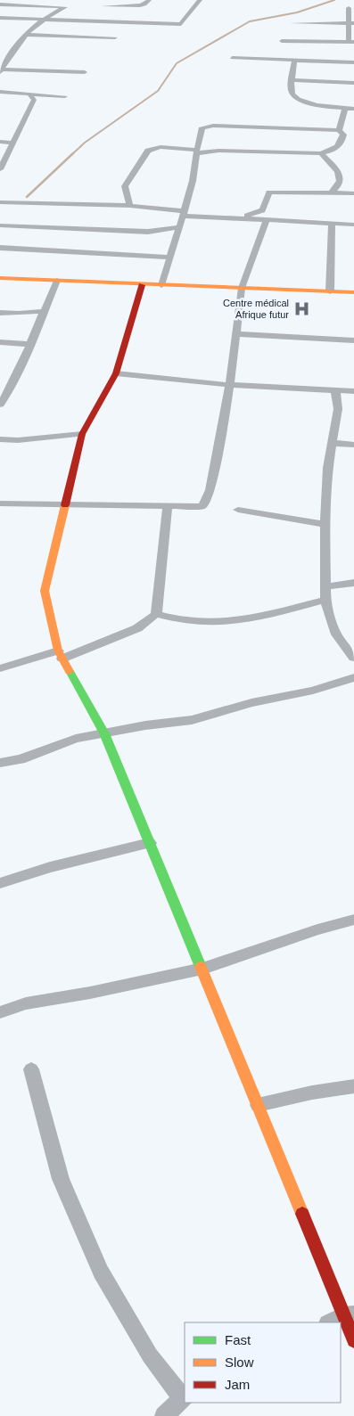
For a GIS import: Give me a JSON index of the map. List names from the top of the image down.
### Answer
{
  "places": {
    "hospital": ["Centre médical Afrique futur"]
  },
  "legend": ["Fast", "Slow", "Jam"]
}
